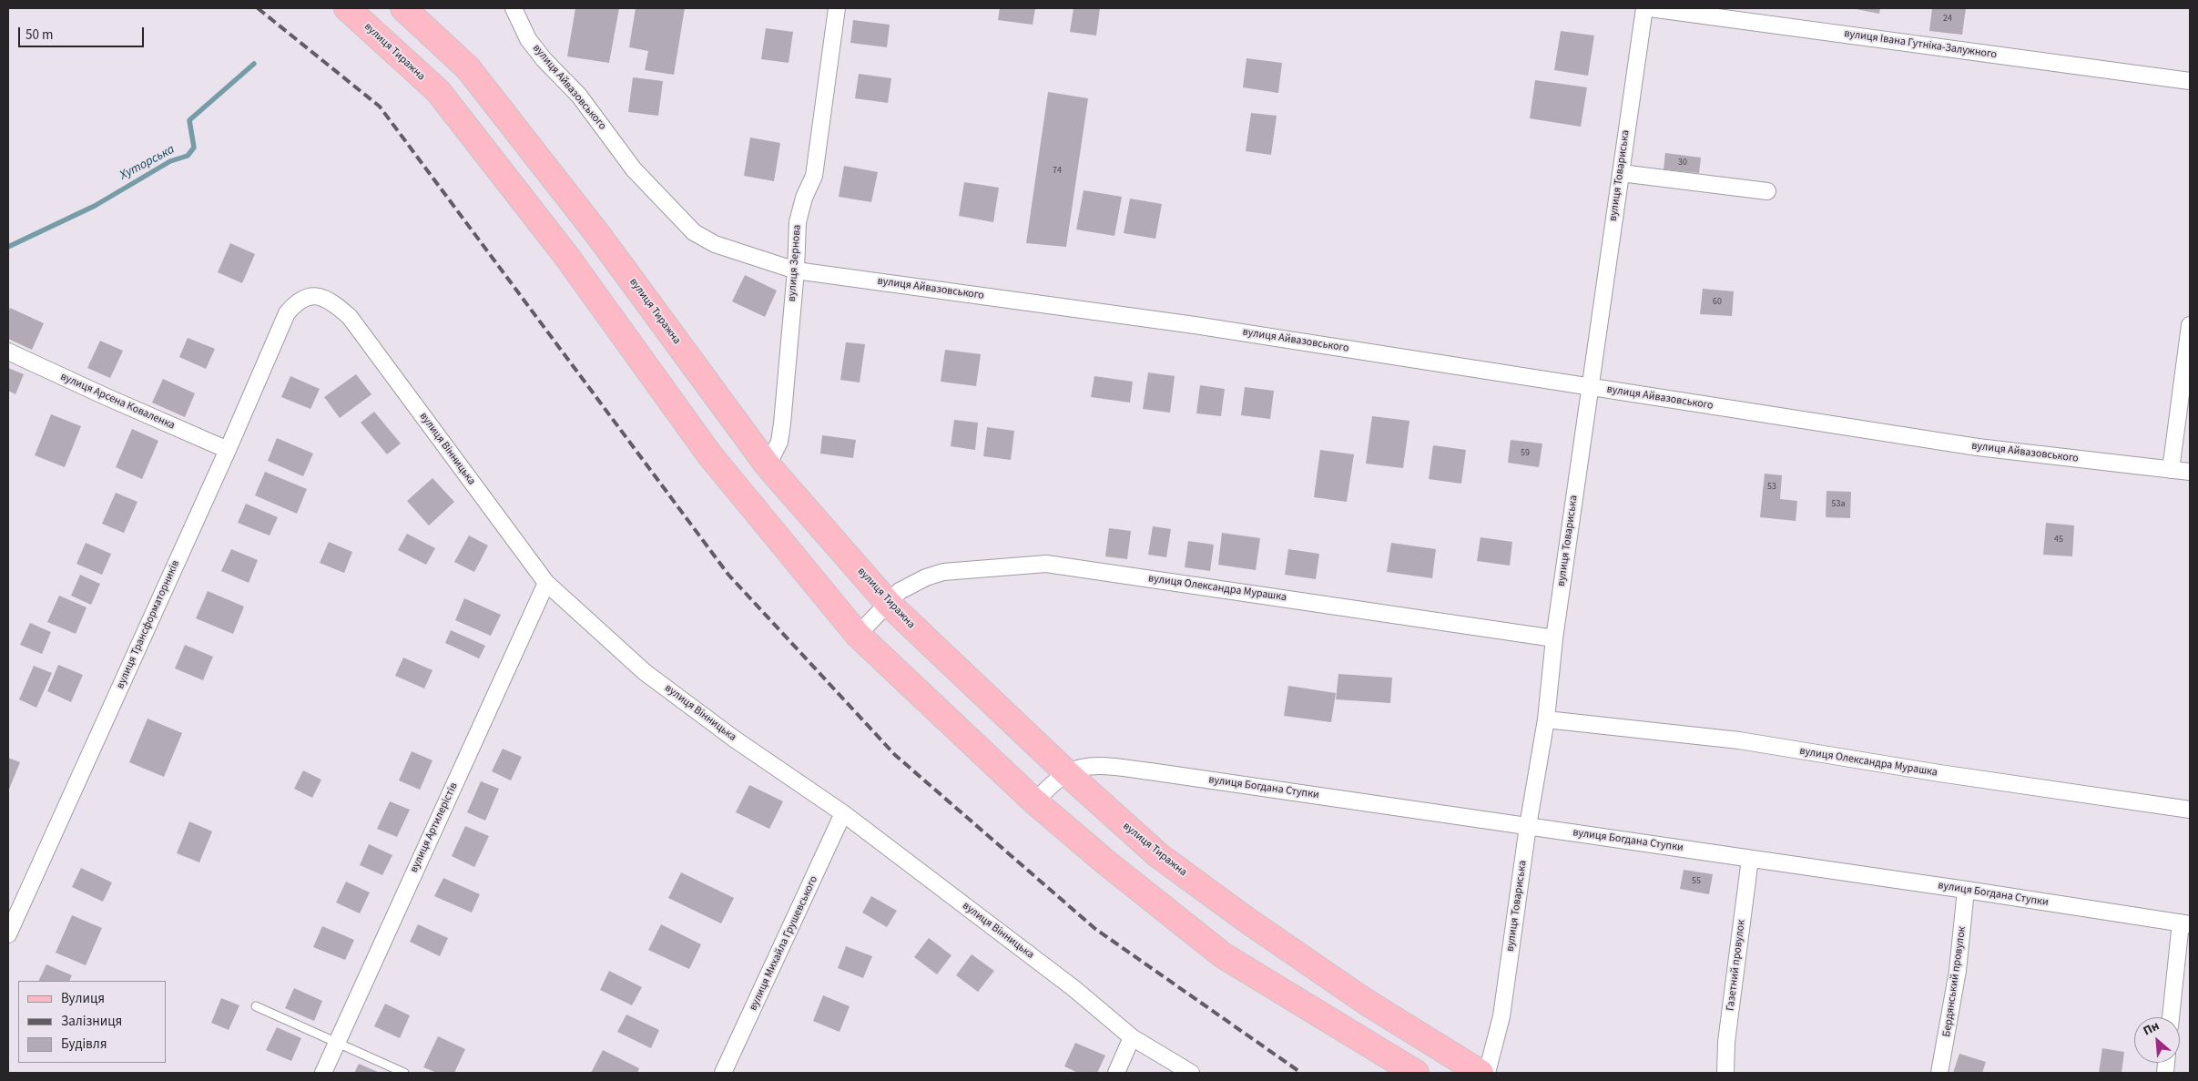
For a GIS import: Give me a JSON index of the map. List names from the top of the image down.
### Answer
{
  "streets": {
    "main road": ["вулиця Тиражна"],
    "street": [
      "вулиця Івана Гутніка-Залужного",
      "вулиця Айвазовського",
      "вулиця Товариська",
      "вулиця Зернова",
      "вулиця Арсена Коваленка",
      "вулиця Вінницька",
      "вулиця Олександра Мурашка",
      "вулиця Трансформаторників",
      "вулиця Богдана Ступки",
      "вулиця Артилерістів",
      "вулиця Михайла Грушевського",
      "Газетний провулок",
      "Бердянський провулок"
    ]
  },
  "crossings": [
    ["вулиця Тиражна", "вулиця Зернова"],
    ["вулиця Тиражна", "вулиця Олександра Мурашка"],
    ["вулиця Тиражна", "вулиця Богдана Ступки"],
    ["вулиця Айвазовського", "вулиця Товариська"],
    ["вулиця Айвазовського", "вулиця Зернова"],
    ["вулиця Товариська", "вулиця Олександра Мурашка"],
    ["вулиця Товариська", "вулиця Богдана Ступки"],
    ["вулиця Арсена Коваленка", "вулиця Трансформаторників"],
    ["вулиця Вінницька", "вулиця Трансформаторників"],
    ["вулиця Вінницька", "вулиця Артилерістів"],
    ["вулиця Вінницька", "вулиця Михайла Грушевського"],
    ["вулиця Богдана Ступки", "Газетний провулок"],
    ["вулиця Богдана Ступки", "Бердянський провулок"]
  ],
  "water": ["Хуторська"],
  "house_numbers": [
    "24",
    "30",
    "74",
    "60",
    "59",
    "53",
    "53а",
    "45",
    "55"
  ],
  "legend": ["Вулиця", "Залізниця", "Будівля"],
  "scale_bar": "50 m",
  "north": "top left"
}
